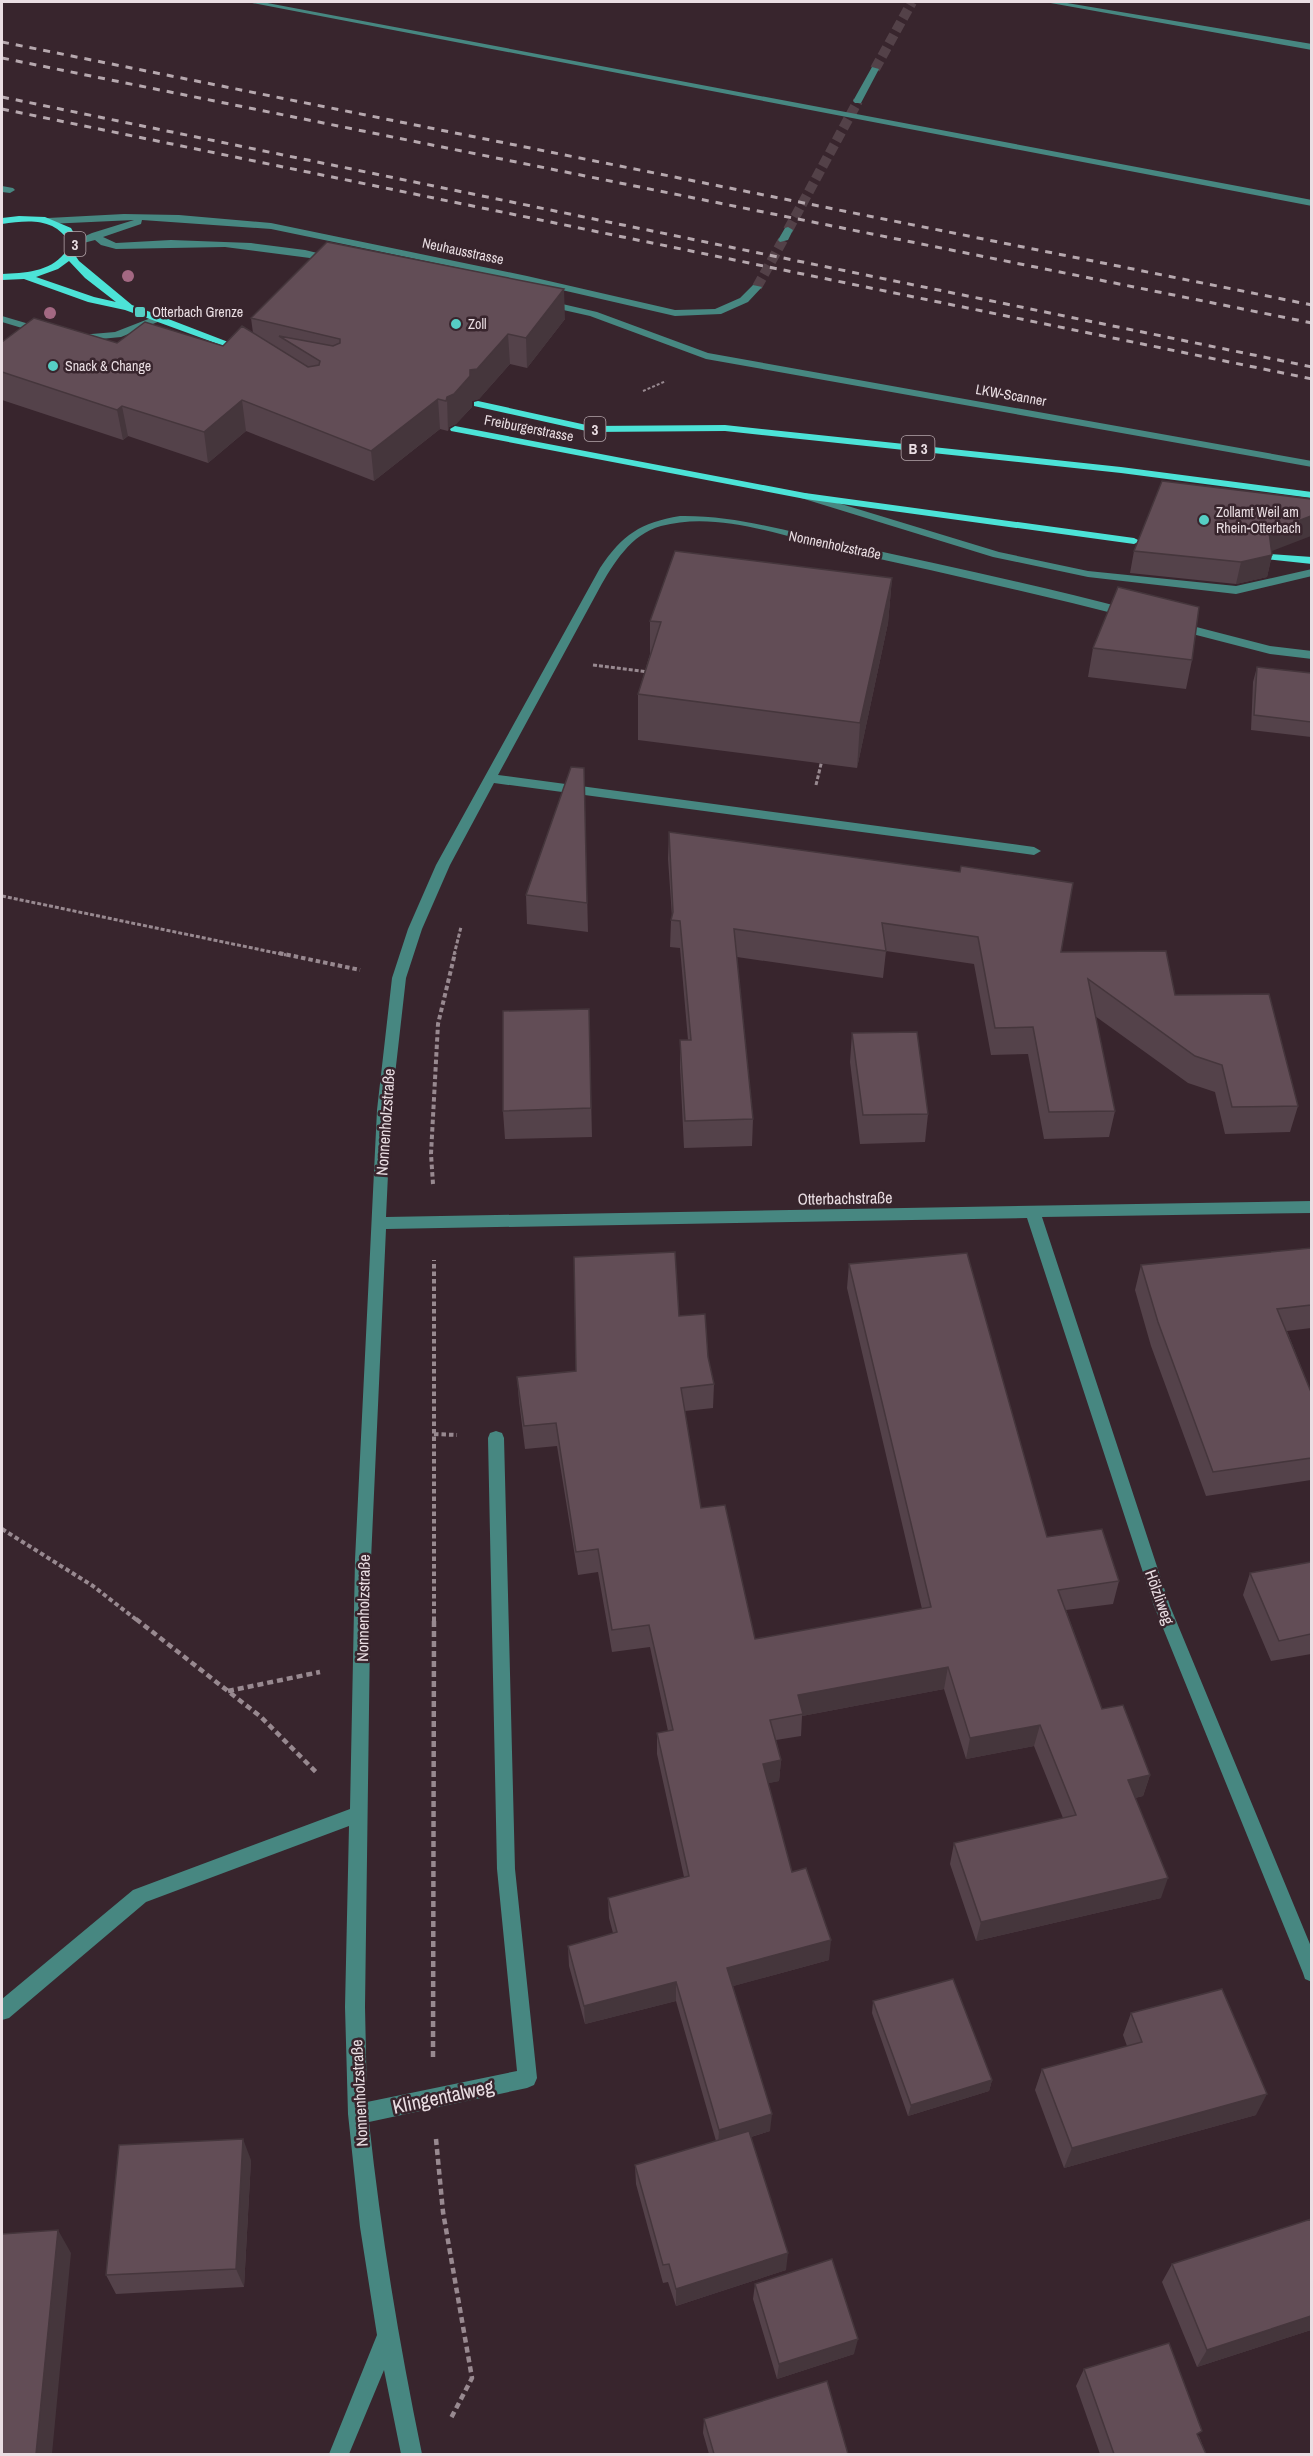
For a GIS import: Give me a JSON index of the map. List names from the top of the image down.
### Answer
{
  "streets": {
    "main road": ["3", "Freiburgerstrasse", "B 3"],
    "street": [
      "Neuhausstrasse",
      "LKW-Scanner",
      "Nonnenholzstraße",
      "Otterbachstraße",
      "Hölzliweg",
      "Klingentalweg"
    ]
  },
  "crossings": [
    ["3", "Neuhausstrasse"],
    ["Freiburgerstrasse", "B 3"],
    ["Nonnenholzstraße", "Otterbachstraße"],
    ["Nonnenholzstraße", "Klingentalweg"],
    ["Otterbachstraße", "Hölzliweg"]
  ],
  "places": {
    "transit": ["Otterbach Grenze"],
    "other": ["Zoll", "Snack & Change", "Zollamt Weil am Rhein-Otterbach"]
  }
}
